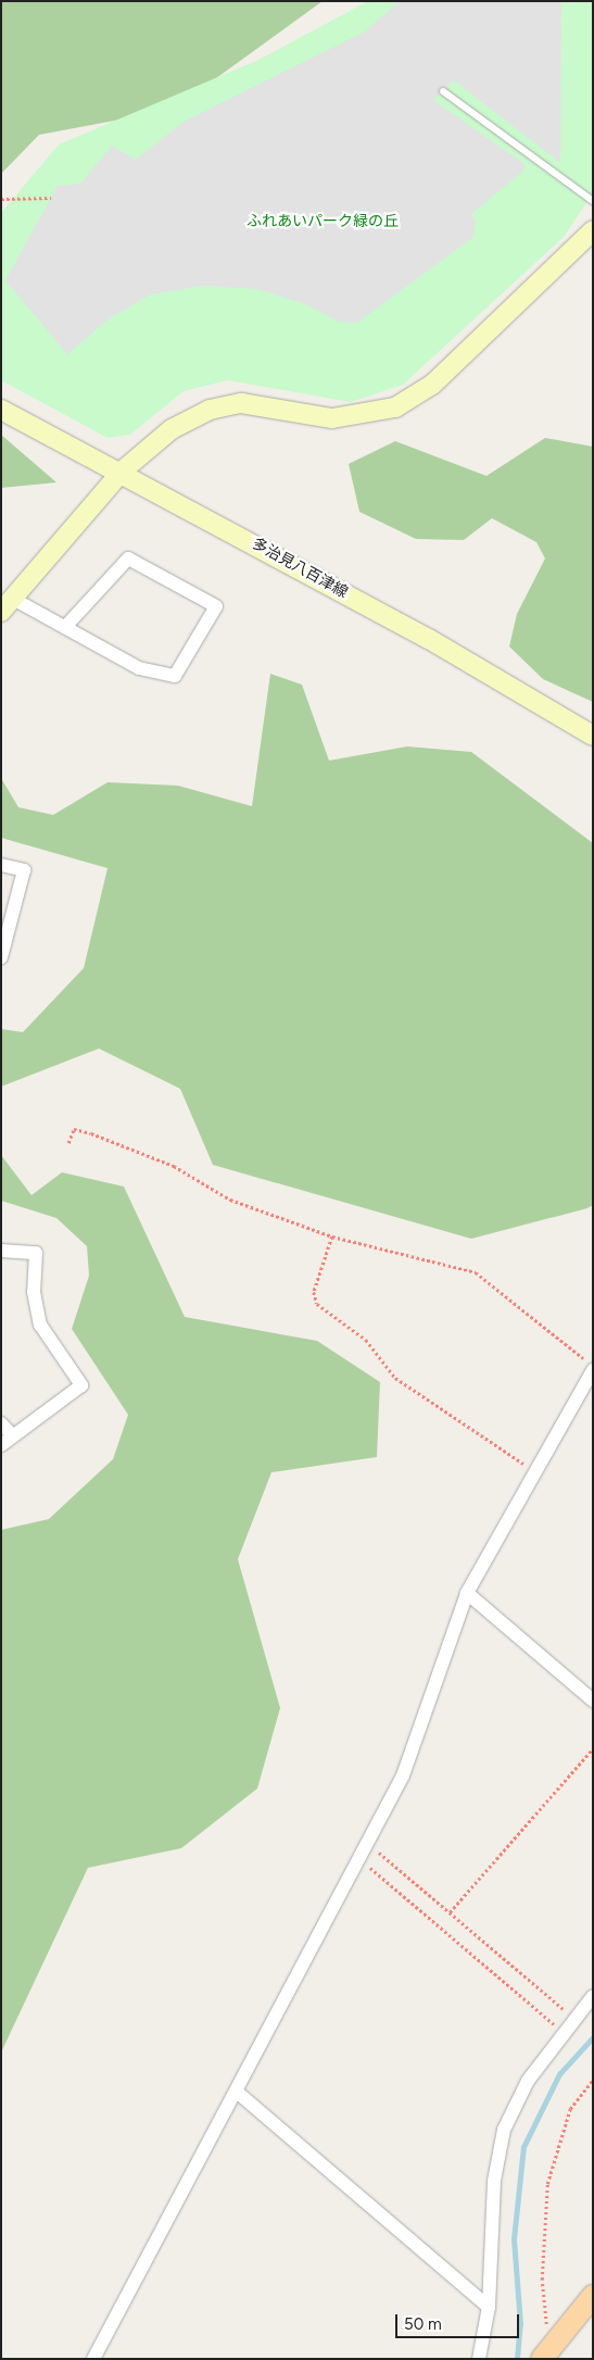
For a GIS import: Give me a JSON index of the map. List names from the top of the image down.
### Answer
{
  "streets": {
    "street": ["多治見八百津線"]
  },
  "parks": ["ふれあいパーク緑の丘"],
  "scale_bar": "50 m"
}
